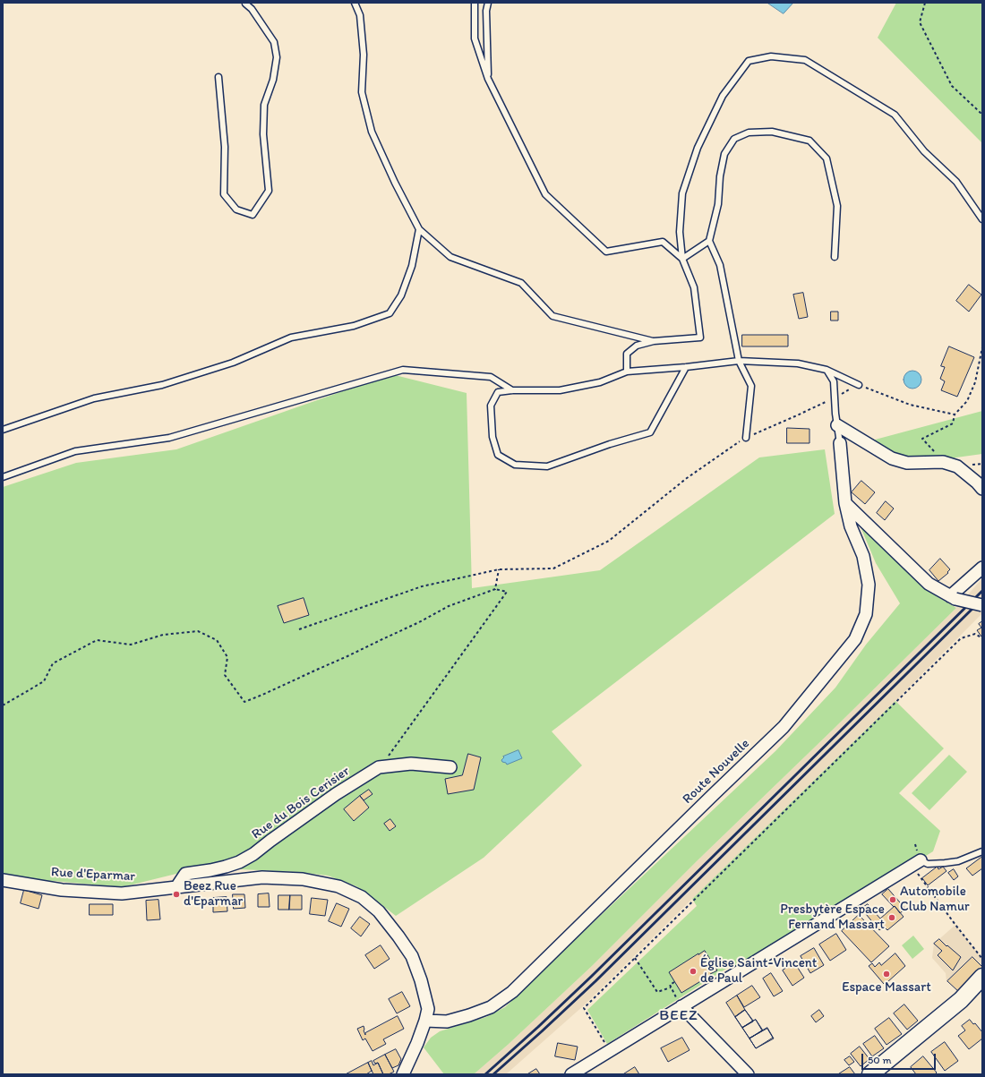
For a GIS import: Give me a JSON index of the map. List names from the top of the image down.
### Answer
{
  "streets": {
    "street": ["Route Nouvelle", "Rue du Bois Cerisier", "Rue d'Eparmar"]
  },
  "crossings": [
    ["Route Nouvelle", "Rue d'Eparmar"],
    ["Rue du Bois Cerisier", "Rue d'Eparmar"]
  ],
  "districts": ["BEEZ"],
  "places": [
    "Beez Rue d'Eparmar",
    "Automobile Club Namur",
    "Presbytère Espace Fernand Massart",
    "Église Saint-Vincent de Paul",
    "Espace Massart"
  ],
  "scale_bar": "50 m"
}
